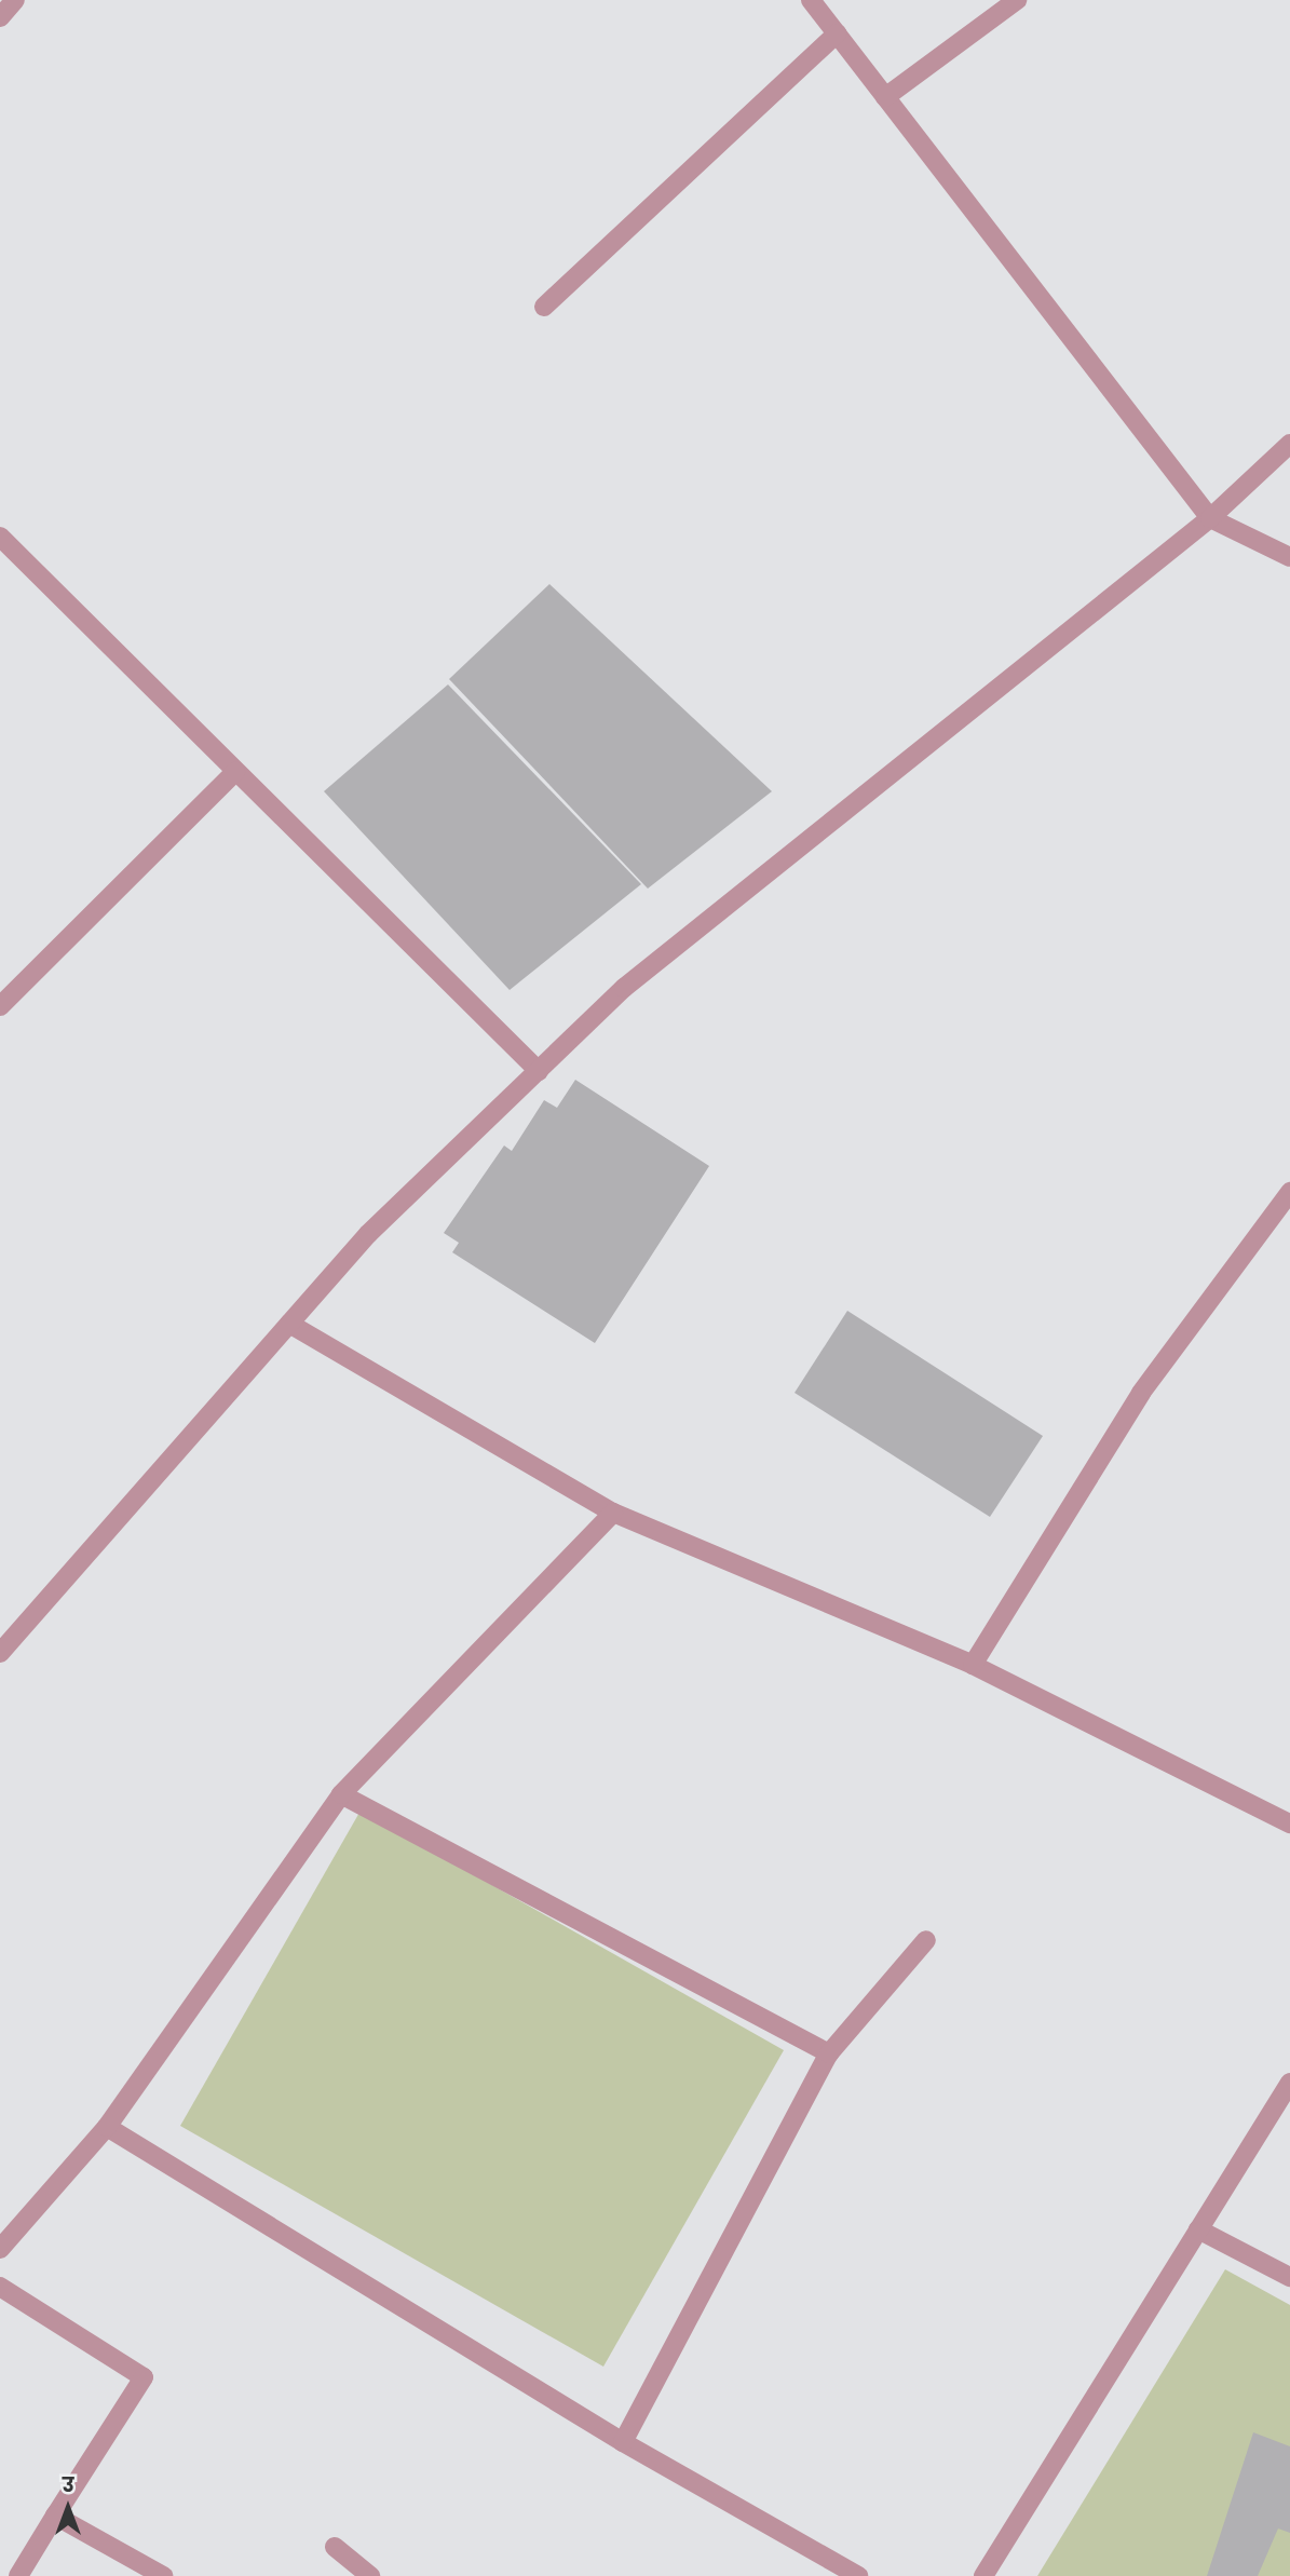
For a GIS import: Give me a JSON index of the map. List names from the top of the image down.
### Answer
{
  "north": "top"
}
